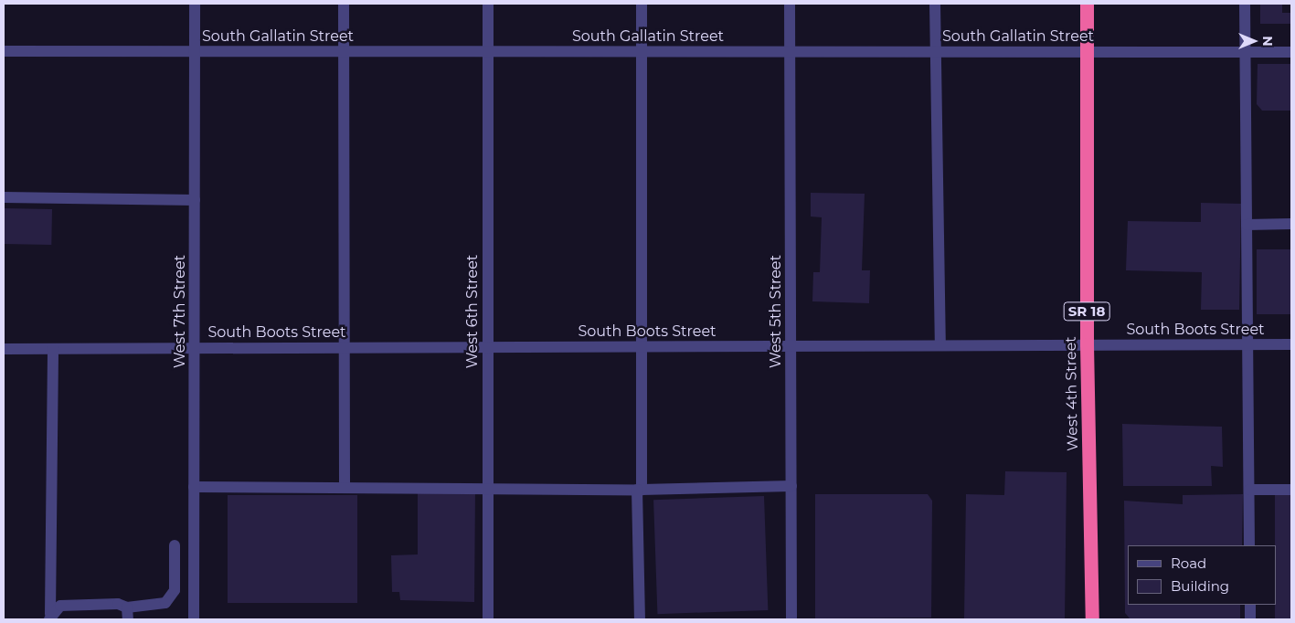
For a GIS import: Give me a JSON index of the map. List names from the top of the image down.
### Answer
{
  "streets": {
    "highway": ["SR 18", "West 4th Street"],
    "street": [
      "South Gallatin Street",
      "West 7th Street",
      "West 6th Street",
      "West 5th Street",
      "South Boots Street"
    ]
  },
  "crossings": [
    ["South Gallatin Street", "West 7th Street"],
    ["South Gallatin Street", "West 6th Street"],
    ["South Gallatin Street", "West 5th Street"],
    ["South Gallatin Street", "West 4th Street"],
    ["West 7th Street", "South Boots Street"],
    ["West 6th Street", "South Boots Street"],
    ["West 5th Street", "South Boots Street"],
    ["South Boots Street", "West 4th Street"]
  ],
  "legend": ["Road", "Building"],
  "north": "right"
}
